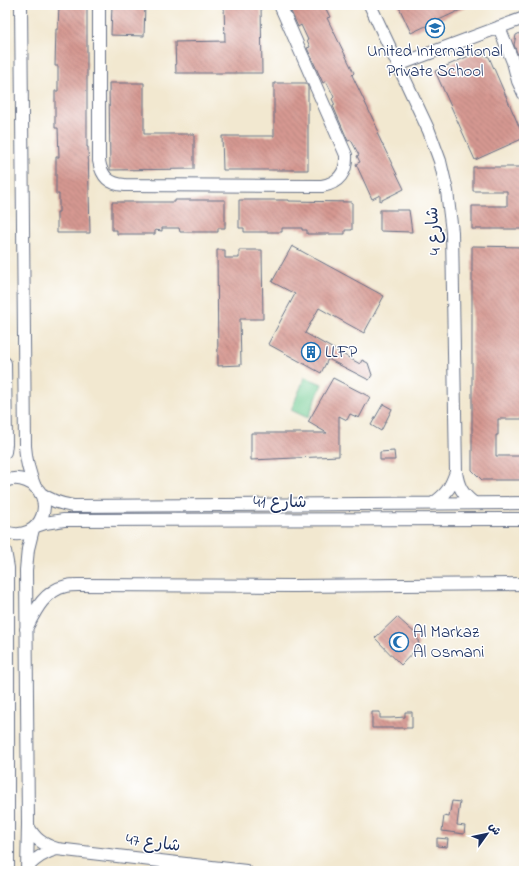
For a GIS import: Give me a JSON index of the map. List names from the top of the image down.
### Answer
{
  "streets": {
    "street": ["شارع 4", "شارع 41", "شارع 47"]
  },
  "crossings": [
    ["شارع 4", "شارع 41"]
  ],
  "places": {
    "school or university": ["United International Private School"],
    "building": ["LLFP"],
    "mosque": ["Al Markaz Al Osmani"]
  },
  "north": "top right"
}
